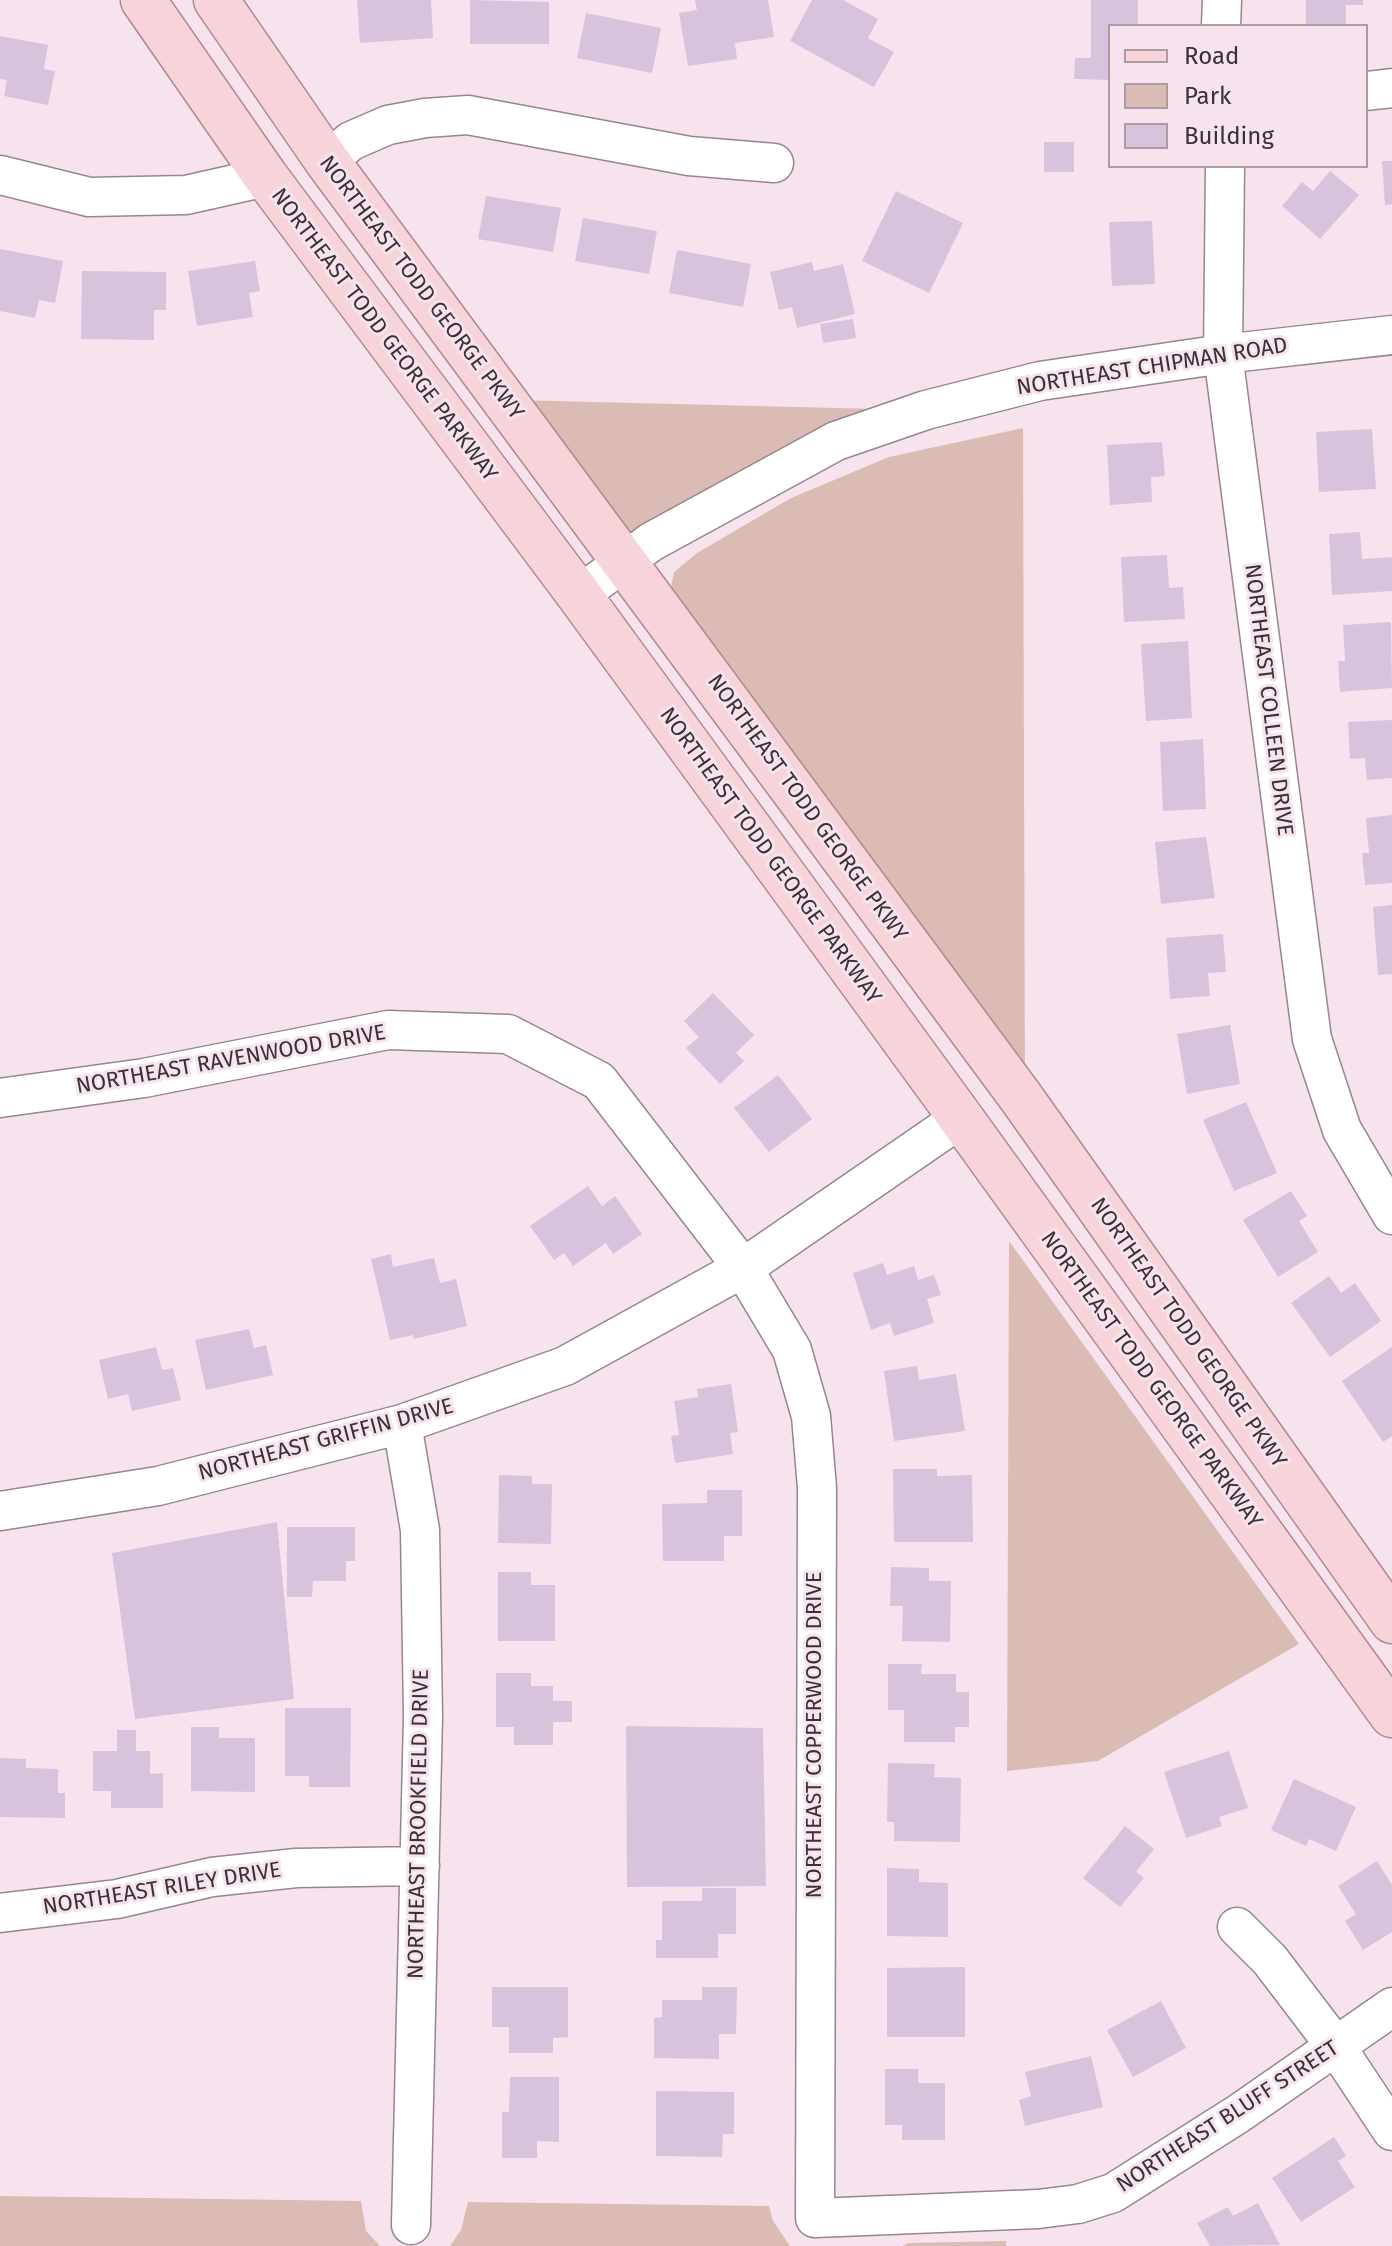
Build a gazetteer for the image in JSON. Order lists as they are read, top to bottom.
{
  "streets": {
    "main road": ["NORTHEAST TODD GEORGE PKWY", "NORTHEAST TODD GEORGE PARKWAY"],
    "street": [
      "NORTHEAST CHIPMAN ROAD",
      "NORTHEAST COLLEEN DRIVE",
      "NORTHEAST RAVENWOOD DRIVE",
      "NORTHEAST GRIFFIN DRIVE",
      "NORTHEAST COPPERWOOD DRIVE",
      "NORTHEAST BROOKFIELD DRIVE",
      "NORTHEAST RILEY DRIVE",
      "NORTHEAST BLUFF STREET"
    ]
  },
  "crossings": [
    ["NORTHEAST TODD GEORGE PKWY", "NORTHEAST CHIPMAN ROAD"],
    ["NORTHEAST TODD GEORGE PARKWAY", "NORTHEAST CHIPMAN ROAD"],
    ["NORTHEAST TODD GEORGE PARKWAY", "NORTHEAST GRIFFIN DRIVE"],
    ["NORTHEAST CHIPMAN ROAD", "NORTHEAST COLLEEN DRIVE"],
    ["NORTHEAST RAVENWOOD DRIVE", "NORTHEAST GRIFFIN DRIVE"],
    ["NORTHEAST RAVENWOOD DRIVE", "NORTHEAST COPPERWOOD DRIVE"],
    ["NORTHEAST GRIFFIN DRIVE", "NORTHEAST COPPERWOOD DRIVE"],
    ["NORTHEAST GRIFFIN DRIVE", "NORTHEAST BROOKFIELD DRIVE"],
    ["NORTHEAST COPPERWOOD DRIVE", "NORTHEAST BLUFF STREET"],
    ["NORTHEAST BROOKFIELD DRIVE", "NORTHEAST RILEY DRIVE"]
  ],
  "legend": ["Road", "Park", "Building"]
}
